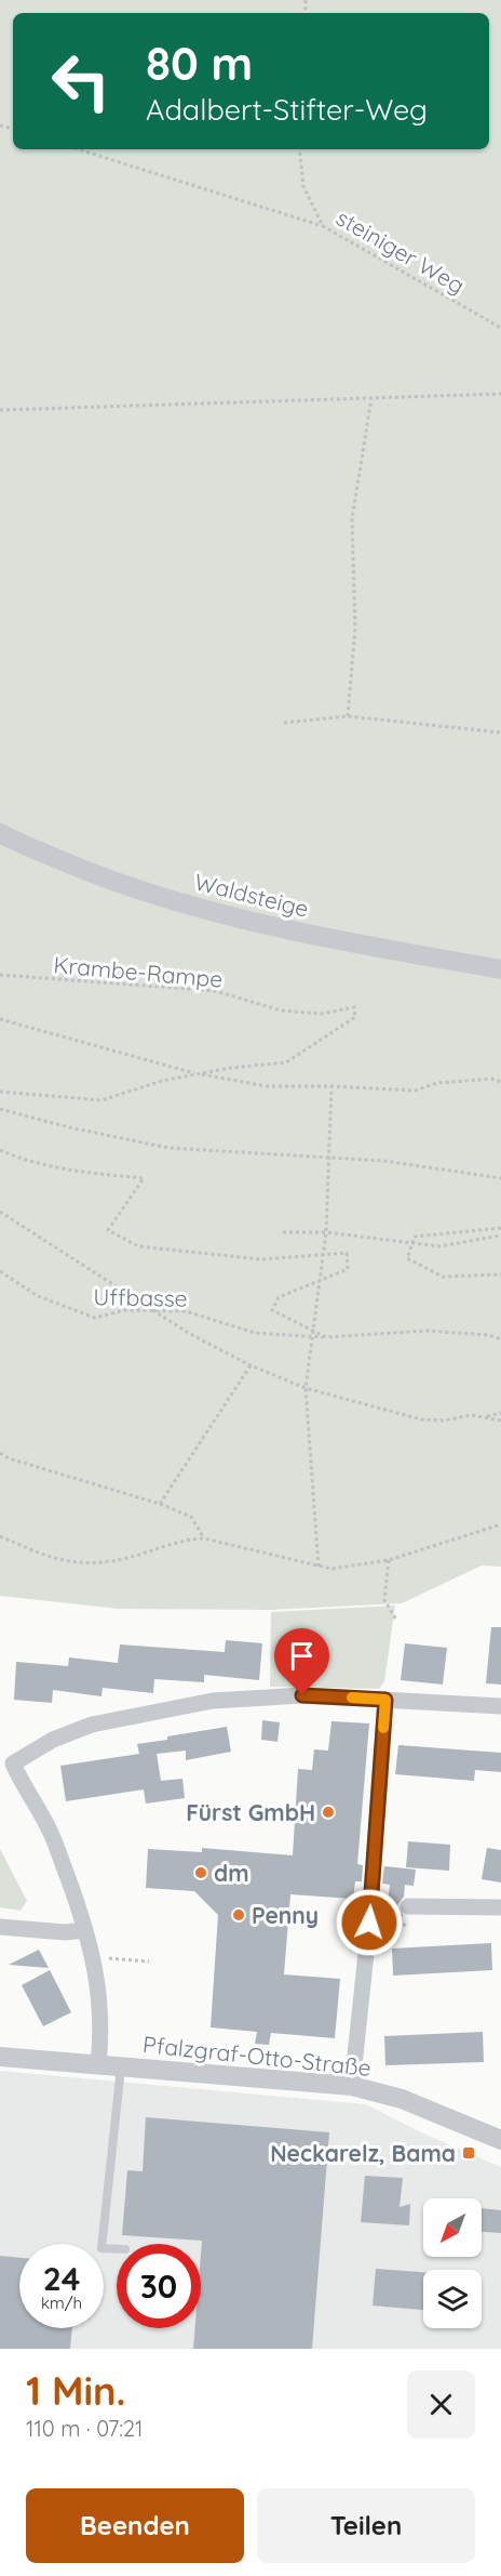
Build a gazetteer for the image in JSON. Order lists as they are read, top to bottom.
{
  "streets": {
    "street": ["Waldsteige", "Pfalzgraf-Otto-Straße"],
    "path": ["steiniger Weg", "Krambe-Rampe", "Uffbasse"]
  },
  "places": {
    "other": ["Fürst GmbH", "dm", "Penny"],
    "transit": ["Neckarelz, Bama"]
  },
  "north": "bottom left",
  "page": {
    "turn": ["80 m", "Adalbert-Stifter-Weg"],
    "speed": "24 km/h",
    "limit": "30",
    "heading": ["1 Min.", "110 m · 07:21"],
    "buttons": ["Beenden", "Teilen"]
  }
}
